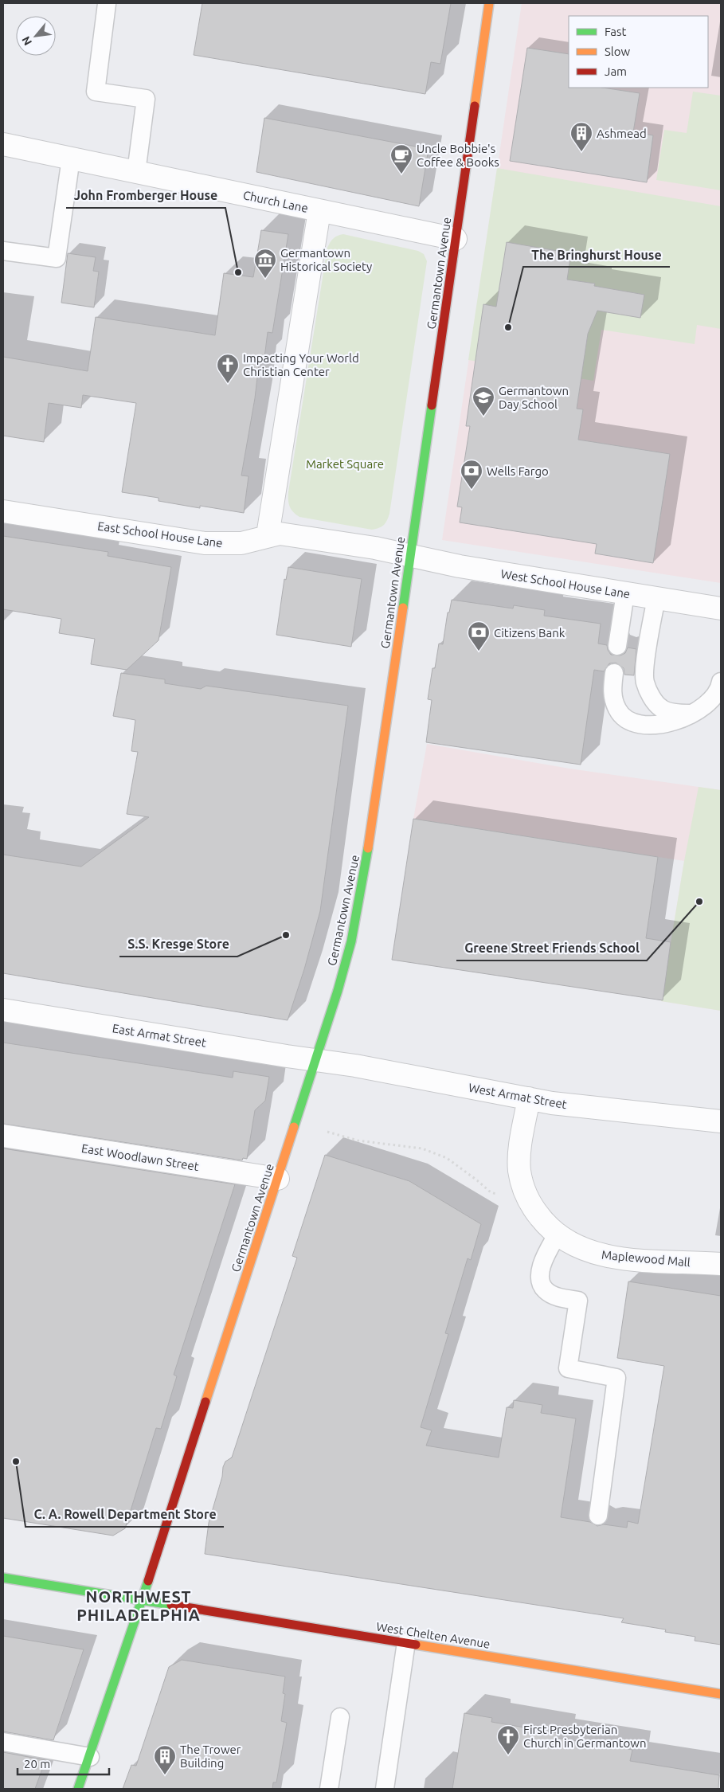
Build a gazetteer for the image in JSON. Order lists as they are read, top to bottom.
{
  "streets": {
    "main road": ["Germantown Avenue", "West Chelten Avenue"],
    "street": [
      "Church Lane",
      "East School House Lane",
      "West School House Lane",
      "East Armat Street",
      "West Armat Street",
      "East Woodlawn Street",
      "Maplewood Mall"
    ]
  },
  "crossings": [
    ["Church Lane", "Germantown Avenue"],
    ["Germantown Avenue", "East School House Lane"],
    ["Germantown Avenue", "West School House Lane"],
    ["Germantown Avenue", "East Armat Street"],
    ["Germantown Avenue", "West Armat Street"],
    ["Germantown Avenue", "East Woodlawn Street"],
    ["Germantown Avenue", "West Chelten Avenue"],
    ["East School House Lane", "West School House Lane"],
    ["East Armat Street", "West Armat Street"],
    ["West Armat Street", "Maplewood Mall"]
  ],
  "districts": ["NORTHWEST PHILADELPHIA"],
  "parks": ["Market Square"],
  "places": {
    "building": ["Ashmead", "The Trower Building"],
    "cafe": ["Uncle Bobbie's Coffee & Books"],
    "other": [
      "John Fromberger House",
      "The Bringhurst House",
      "Greene Street Friends School",
      "S.S. Kresge Store",
      "C. A. Rowell Department Store"
    ],
    "museum": ["Germantown Historical Society"],
    "church": ["Impacting Your World Christian Center", "First Presbyterian Church in Germantown"],
    "school or university": ["Germantown Day School"],
    "bank": ["Wells Fargo", "Citizens Bank"]
  },
  "legend": ["Fast", "Slow", "Jam"],
  "scale_bar": "20 m",
  "north": "bottom left"
}
